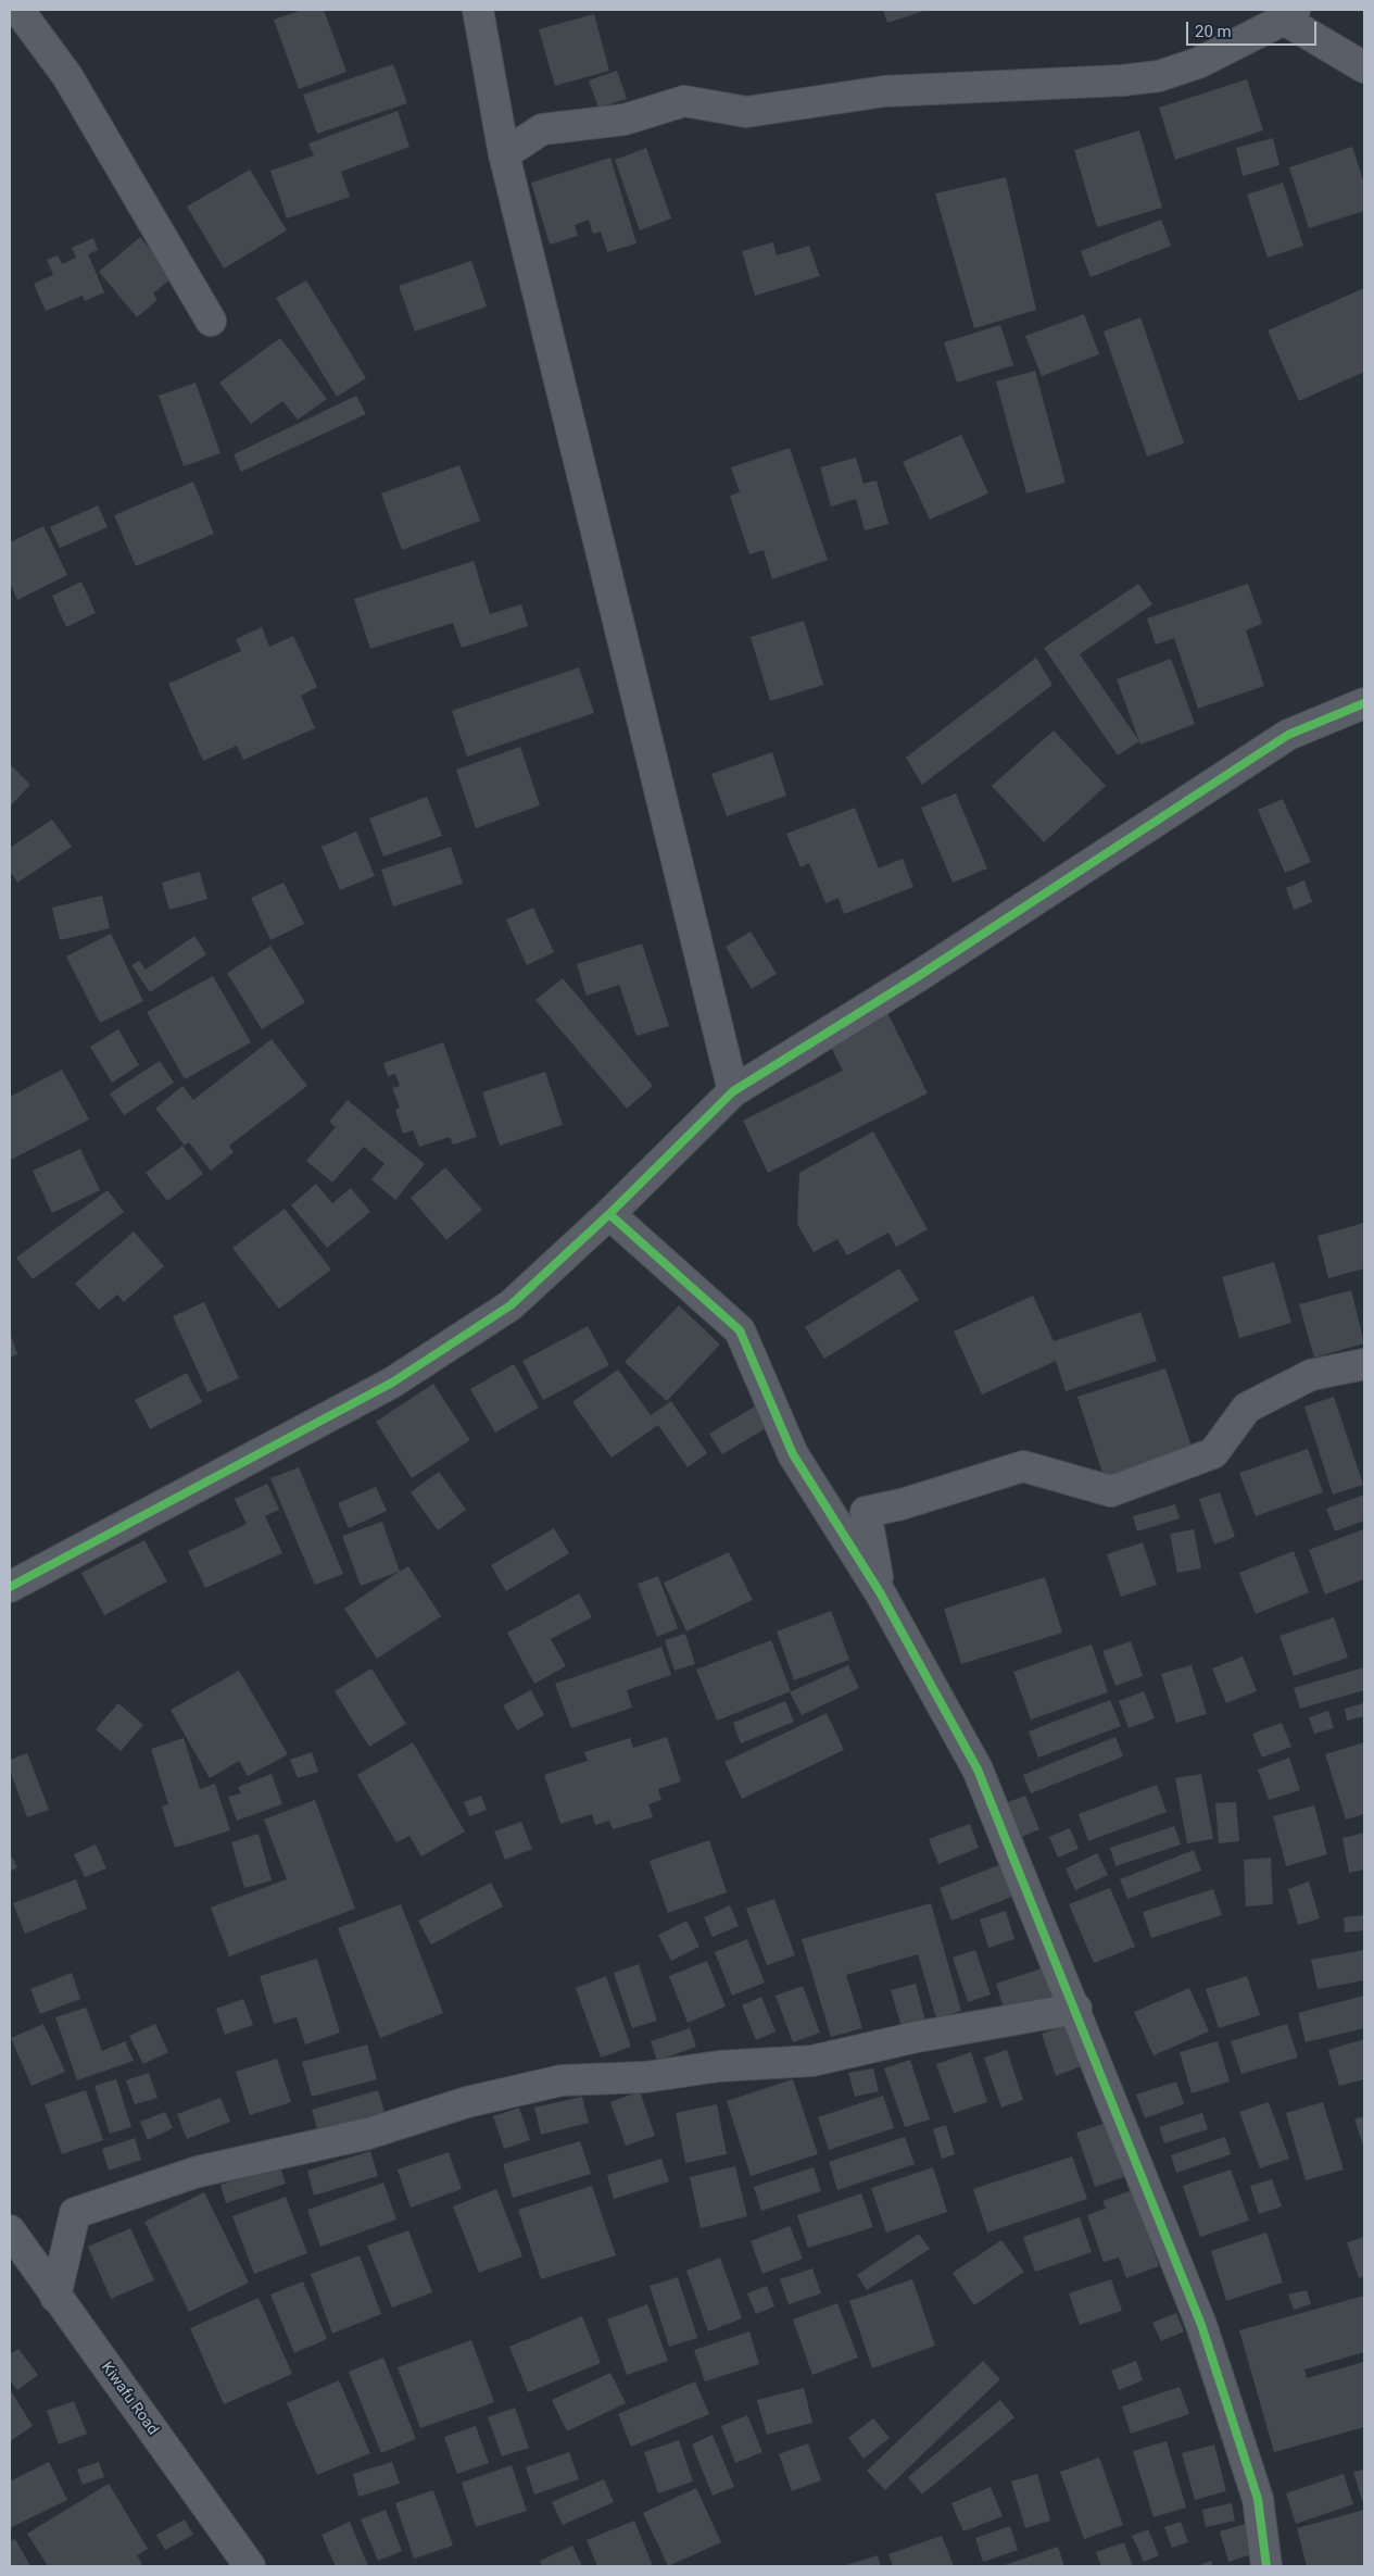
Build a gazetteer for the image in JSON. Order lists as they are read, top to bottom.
{
  "streets": {
    "street": ["Kiwafu Road"]
  },
  "scale_bar": "20 m"
}
